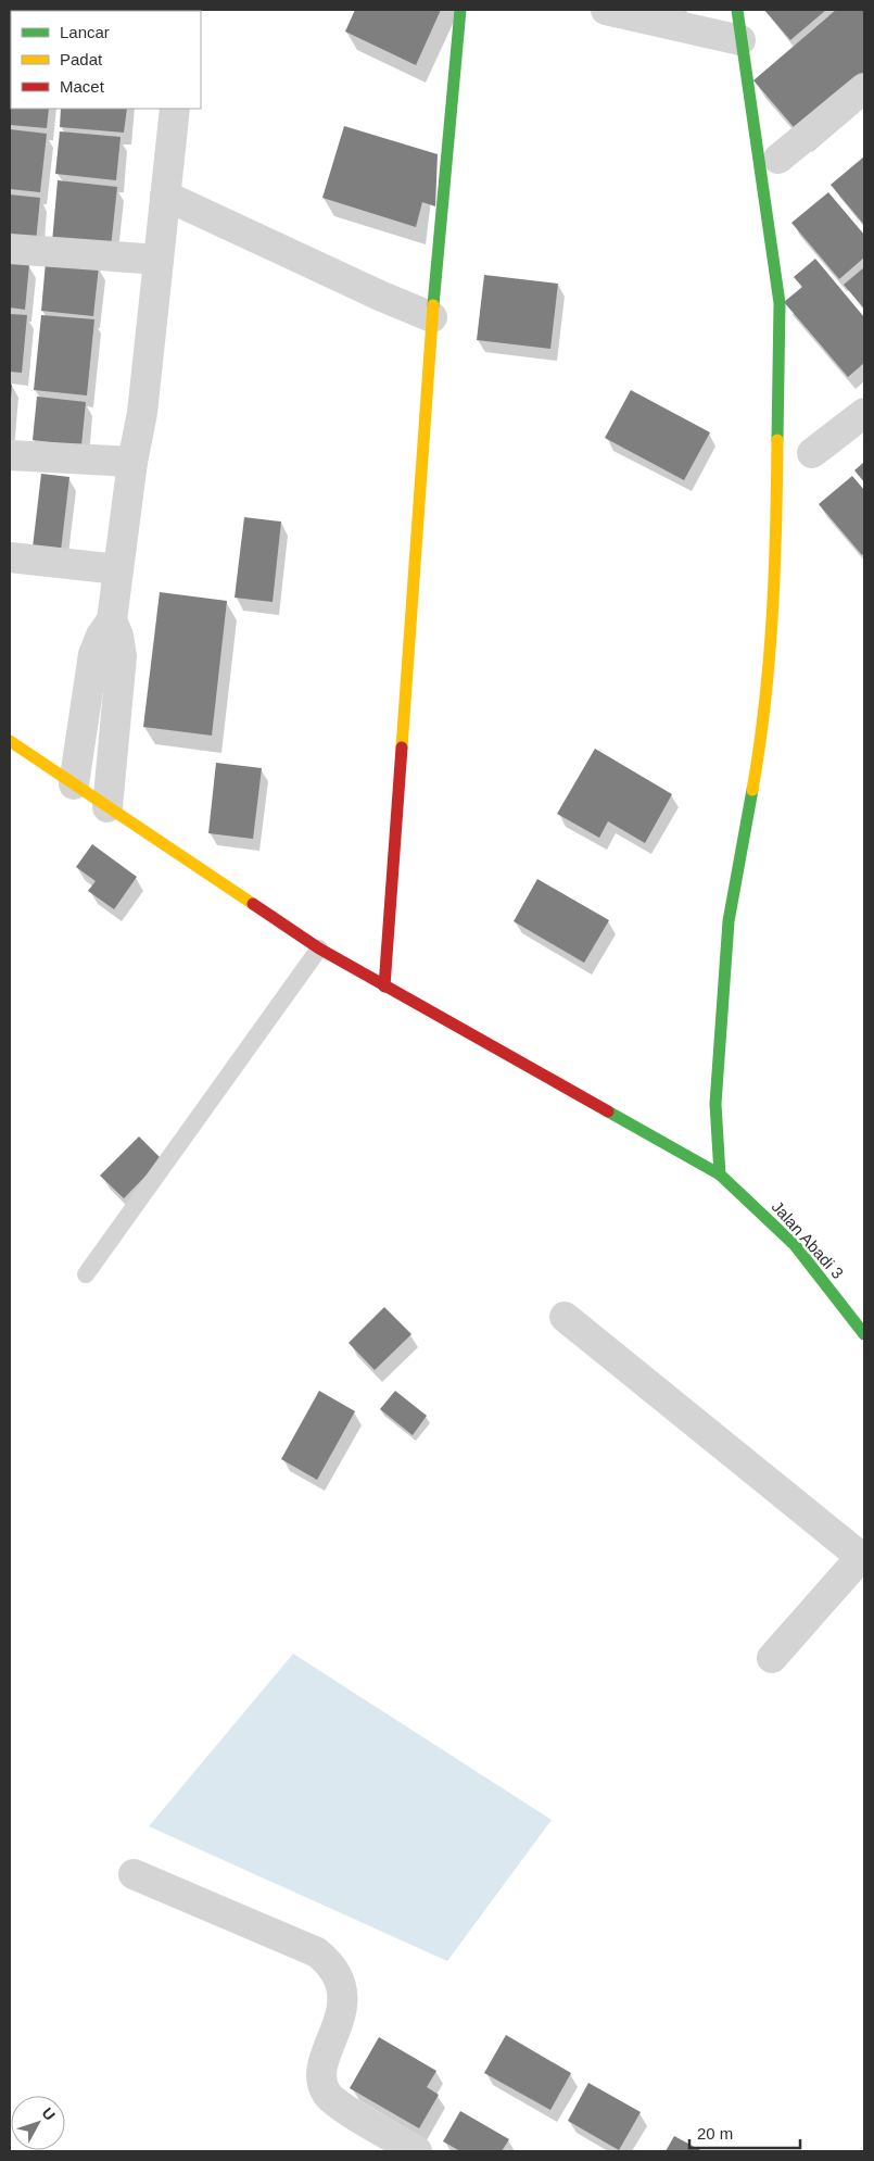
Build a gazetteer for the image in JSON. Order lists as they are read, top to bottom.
{
  "streets": {
    "street": ["Jalan Abadi 3"]
  },
  "legend": ["Lancar", "Padat", "Macet"],
  "scale_bar": "20 m",
  "north": "top right"
}
